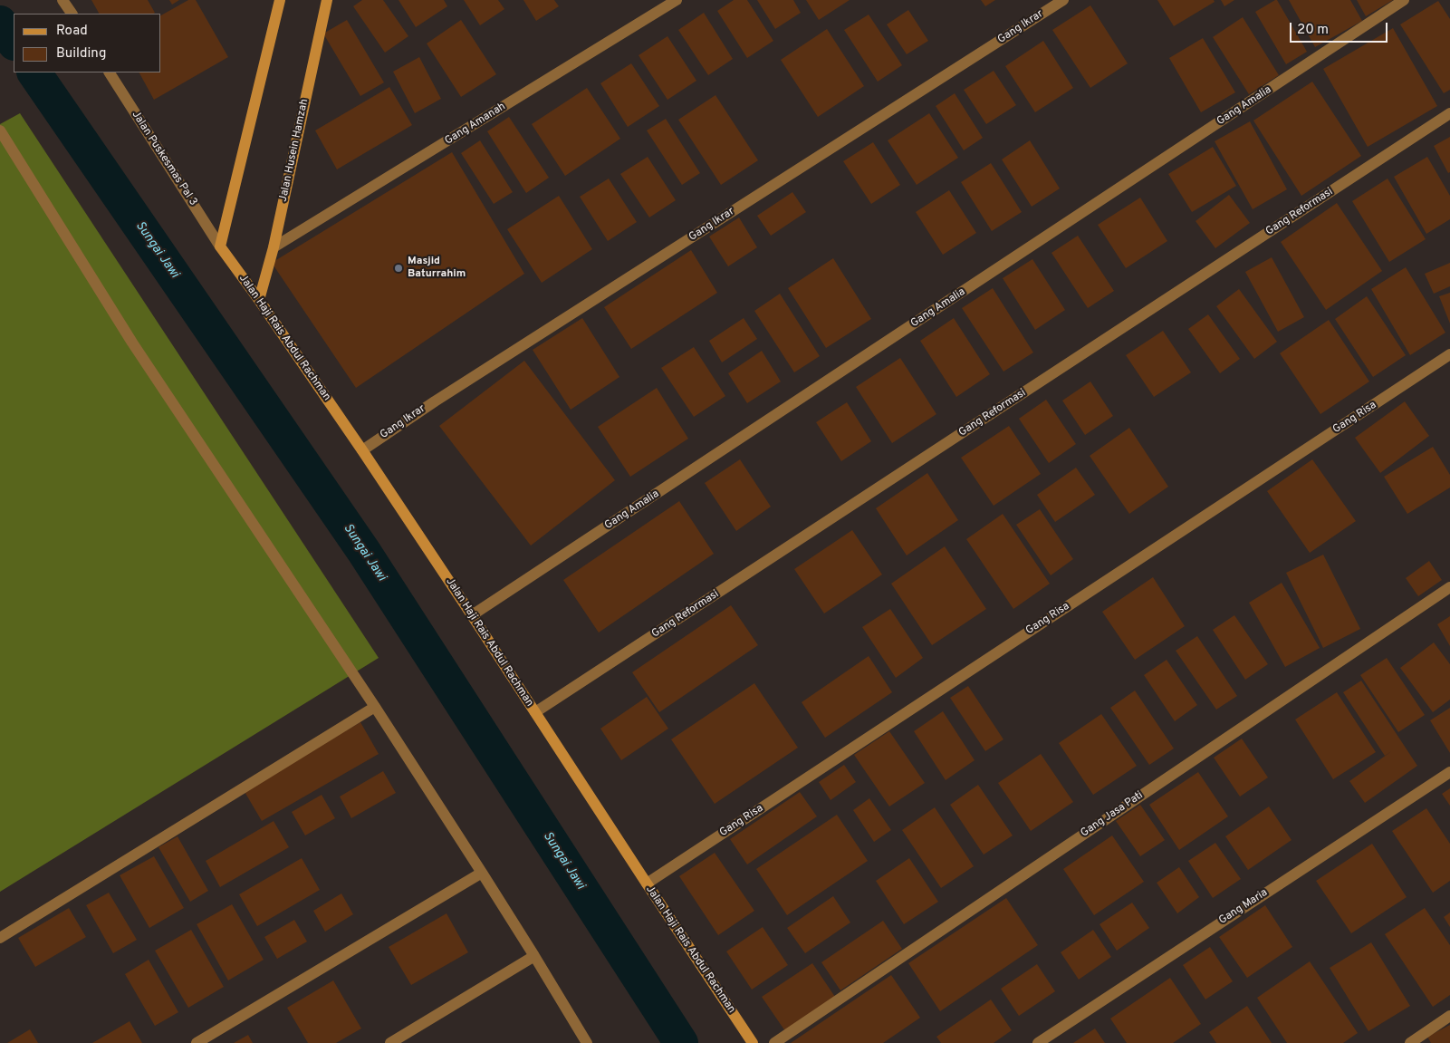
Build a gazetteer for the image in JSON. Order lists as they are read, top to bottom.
{
  "streets": {
    "street": [
      "Gang Ikrar",
      "Gang Amalia",
      "Gang Amanah",
      "Jalan Husein Hamzah",
      "Jalan Puskesmas Pal 3",
      "Gang Reformasi",
      "Jalan Haji Rais Abdul Rachman",
      "Gang Risa",
      "Gang Jasa Pati",
      "Gang Maria"
    ]
  },
  "crossings": [
    ["Gang Ikrar", "Jalan Haji Rais Abdul Rachman"],
    ["Gang Amalia", "Jalan Haji Rais Abdul Rachman"],
    ["Gang Amanah", "Jalan Husein Hamzah"],
    ["Jalan Husein Hamzah", "Jalan Haji Rais Abdul Rachman"],
    ["Jalan Puskesmas Pal 3", "Jalan Haji Rais Abdul Rachman"],
    ["Gang Reformasi", "Jalan Haji Rais Abdul Rachman"],
    ["Jalan Haji Rais Abdul Rachman", "Gang Risa"]
  ],
  "water": ["Sungai Jawi"],
  "places": ["Masjid Baturrahim"],
  "legend": ["Road", "Building"],
  "scale_bar": "20 m"
}
